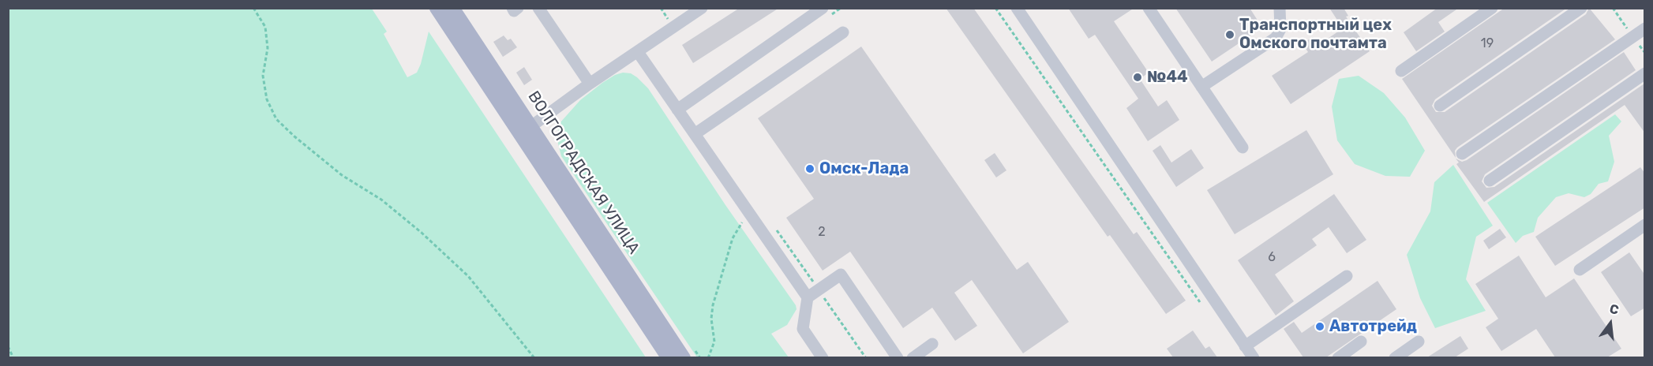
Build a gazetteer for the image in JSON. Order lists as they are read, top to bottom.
{
  "streets": {
    "main road": ["ВОЛГОГРАДСКАЯ УЛИЦА"]
  },
  "places": [
    "Транспортный цех Омского почтамта",
    "№44",
    "Омск-Лада",
    "Автотрейд"
  ],
  "house_numbers": ["19", "2", "6"],
  "north": "top"
}
